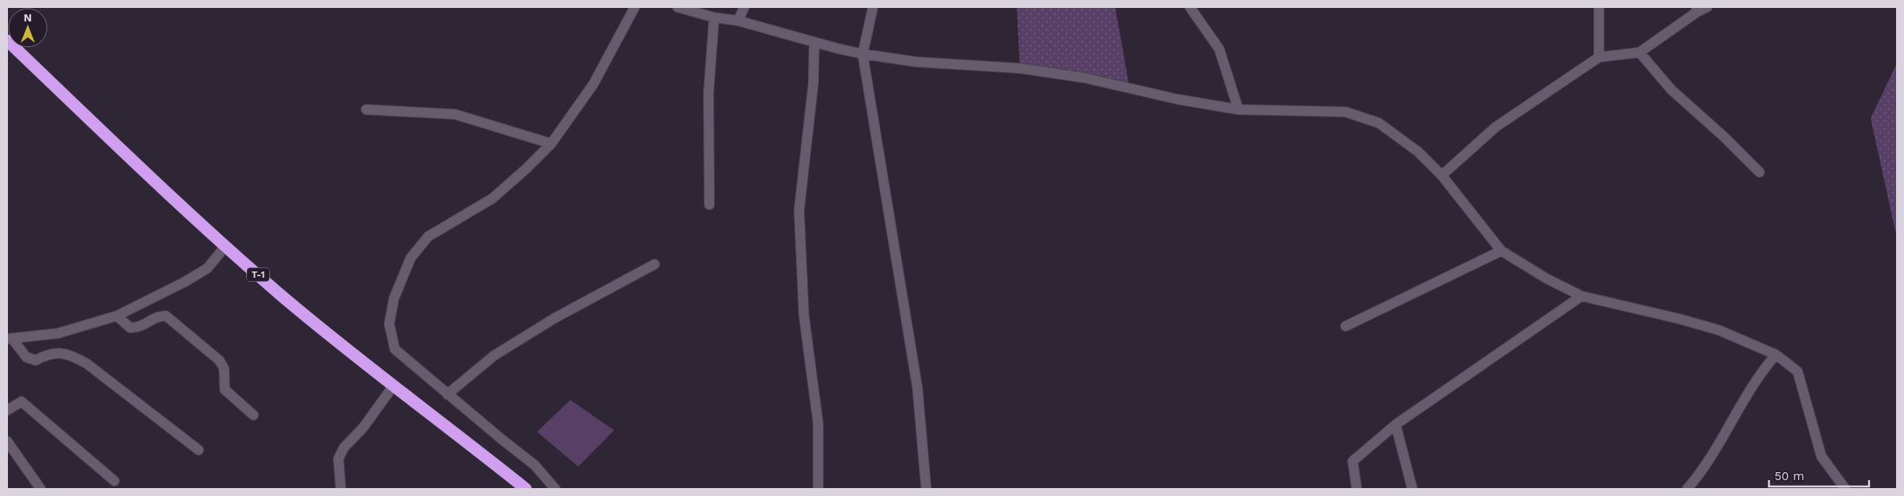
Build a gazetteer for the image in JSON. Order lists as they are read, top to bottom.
{
  "streets": {
    "highway": ["T-1"]
  },
  "scale_bar": "50 m",
  "north": "top"
}
